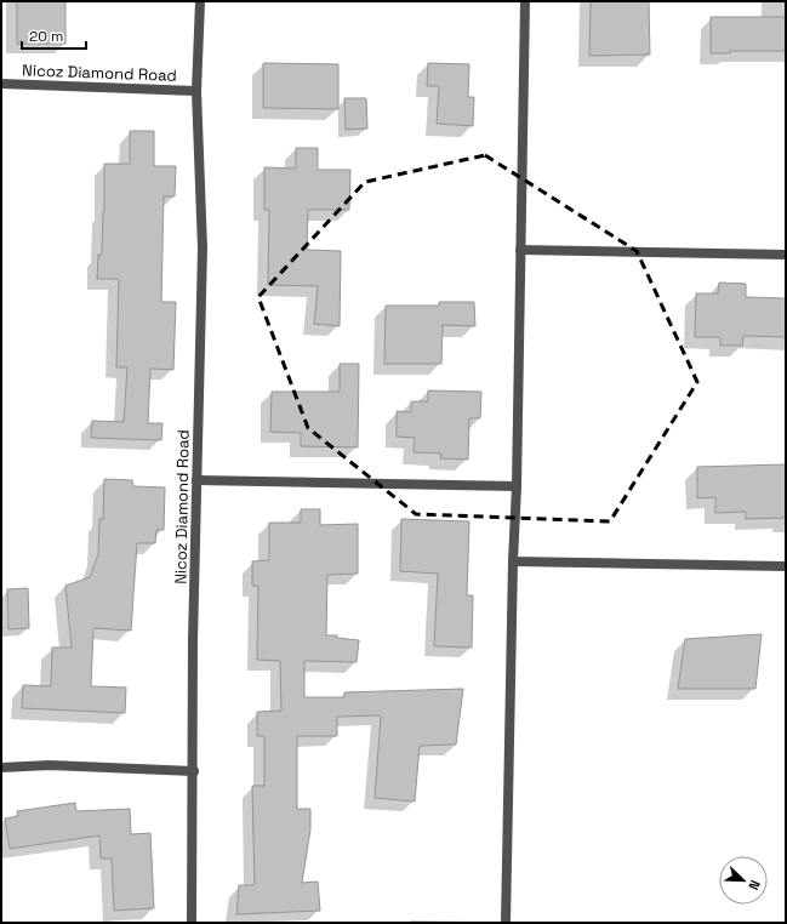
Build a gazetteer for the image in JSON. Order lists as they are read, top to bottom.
{
  "streets": {
    "street": ["Nicoz Diamond Road"]
  },
  "scale_bar": "20 m",
  "north": "bottom right"
}
